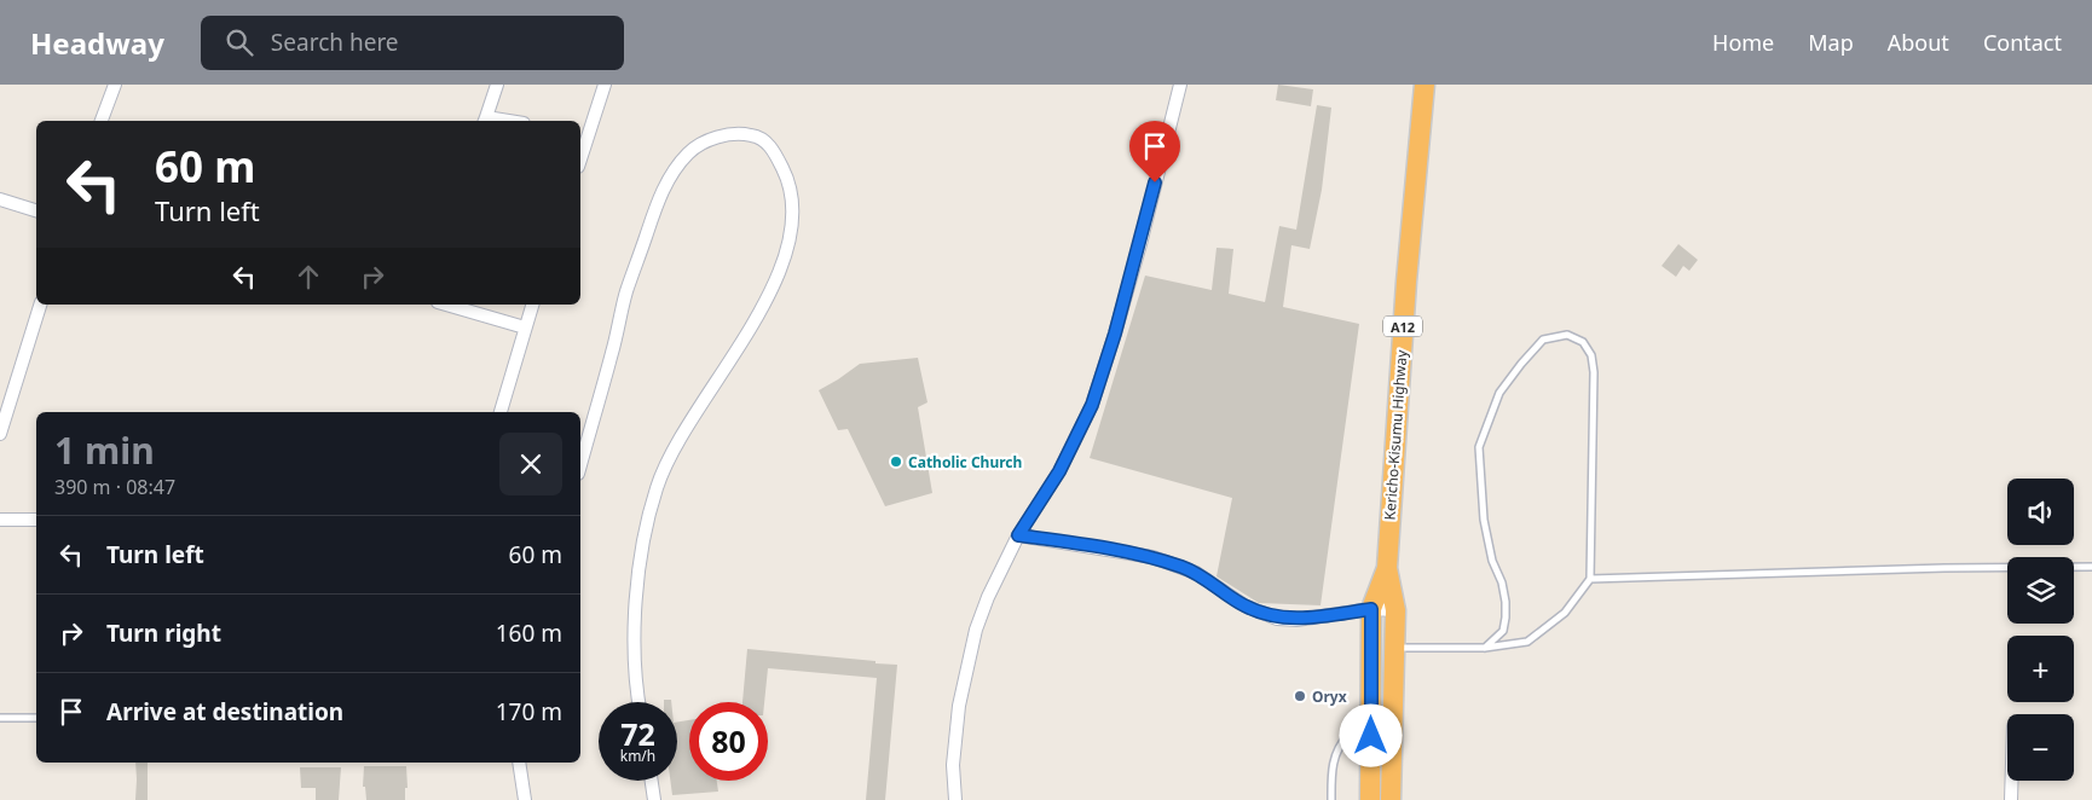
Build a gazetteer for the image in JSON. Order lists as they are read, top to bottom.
{
  "streets": {
    "highway": ["A12", "Kericho-Kisumu Highway"]
  },
  "places": ["Catholic Church", "Oryx"],
  "page": {
    "header": "Headway",
    "search": "Search here",
    "nav": [
      "Home",
      "Map",
      "About",
      "Contact"
    ],
    "turn": ["60 m", "Turn left"],
    "heading": ["1 min", "390 m · 08:47"],
    "map_buttons": ["+", "−"],
    "list": [
      {
        "name": "Turn left",
        "value": "60 m"
      },
      {
        "name": "Turn right",
        "value": "160 m"
      },
      {
        "name": "Arrive at destination",
        "value": "170 m"
      }
    ],
    "speed": "72 km/h",
    "limit": "80"
  }
}
